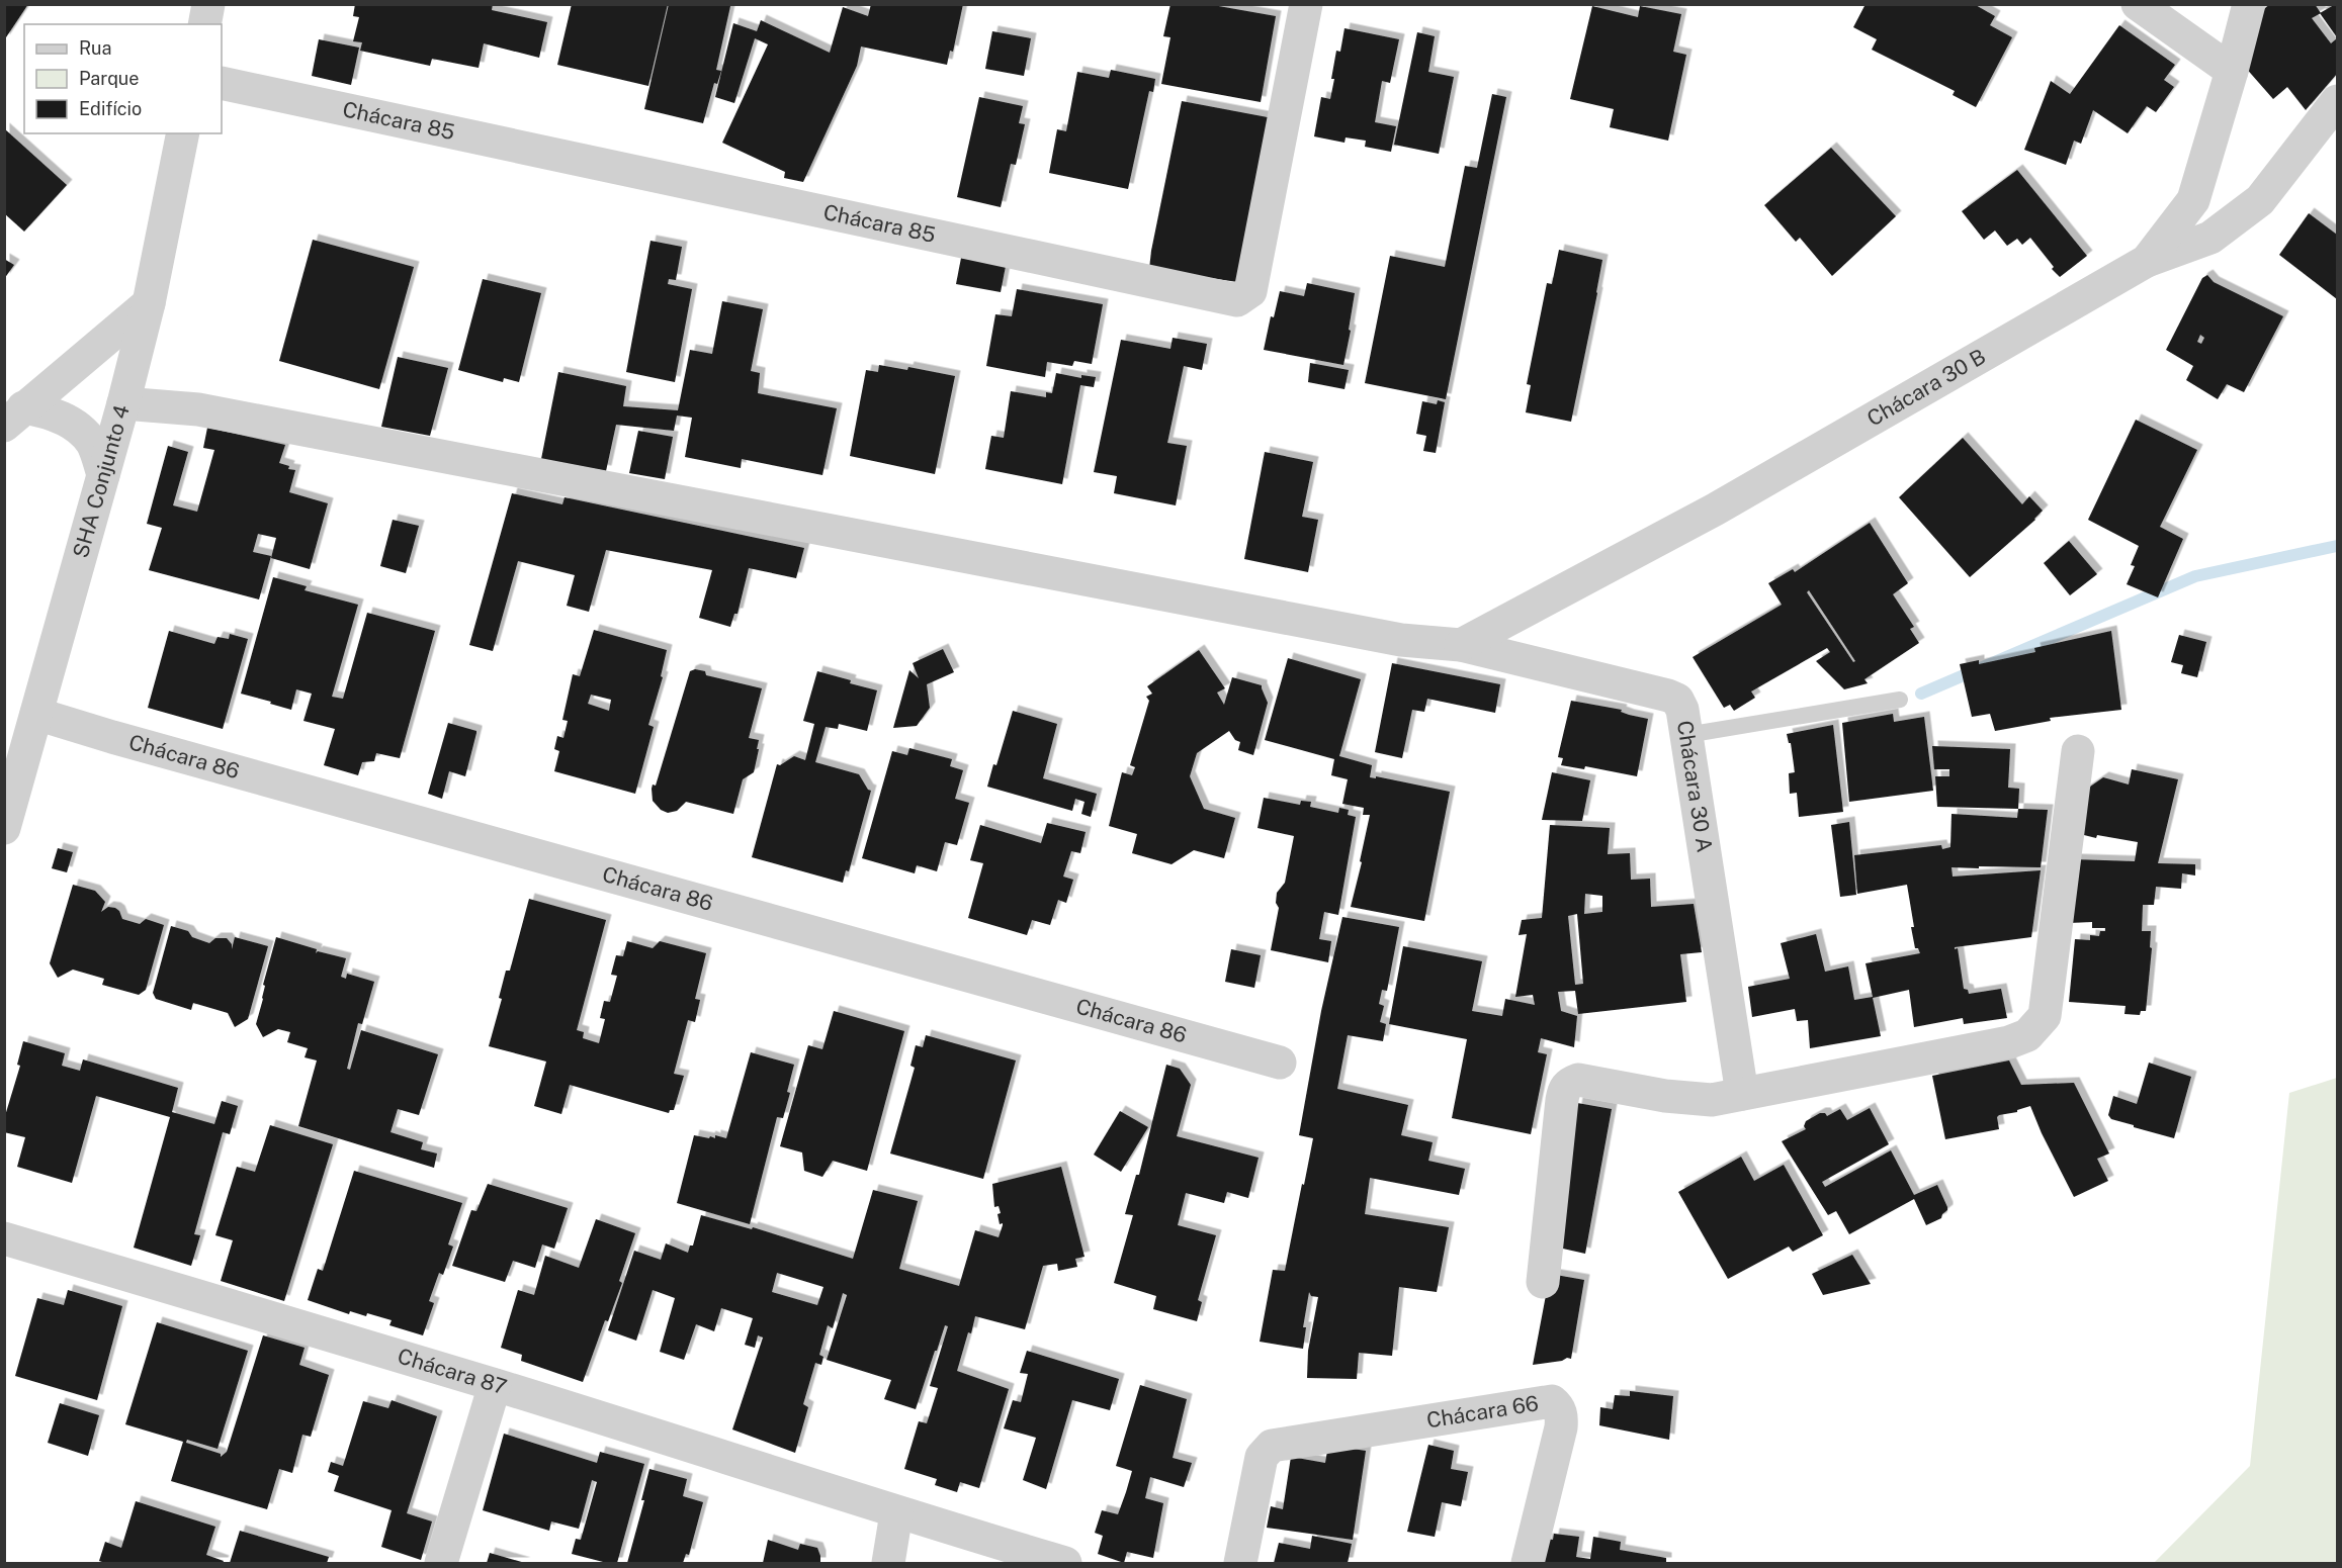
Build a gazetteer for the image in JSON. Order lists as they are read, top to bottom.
{
  "streets": {
    "street": [
      "Chácara 85",
      "Chácara 30 B",
      "SHA Conjunto 4",
      "Chácara 86",
      "Chácara 30 A",
      "Chácara 87",
      "Chácara 66"
    ]
  },
  "crossings": [
    ["Chácara 30 B", "Chácara 30 A"],
    ["SHA Conjunto 4", "Chácara 86"],
    ["SHA Conjunto 4", "Chácara 30 A"]
  ],
  "legend": ["Rua", "Parque", "Edifício"]
}
